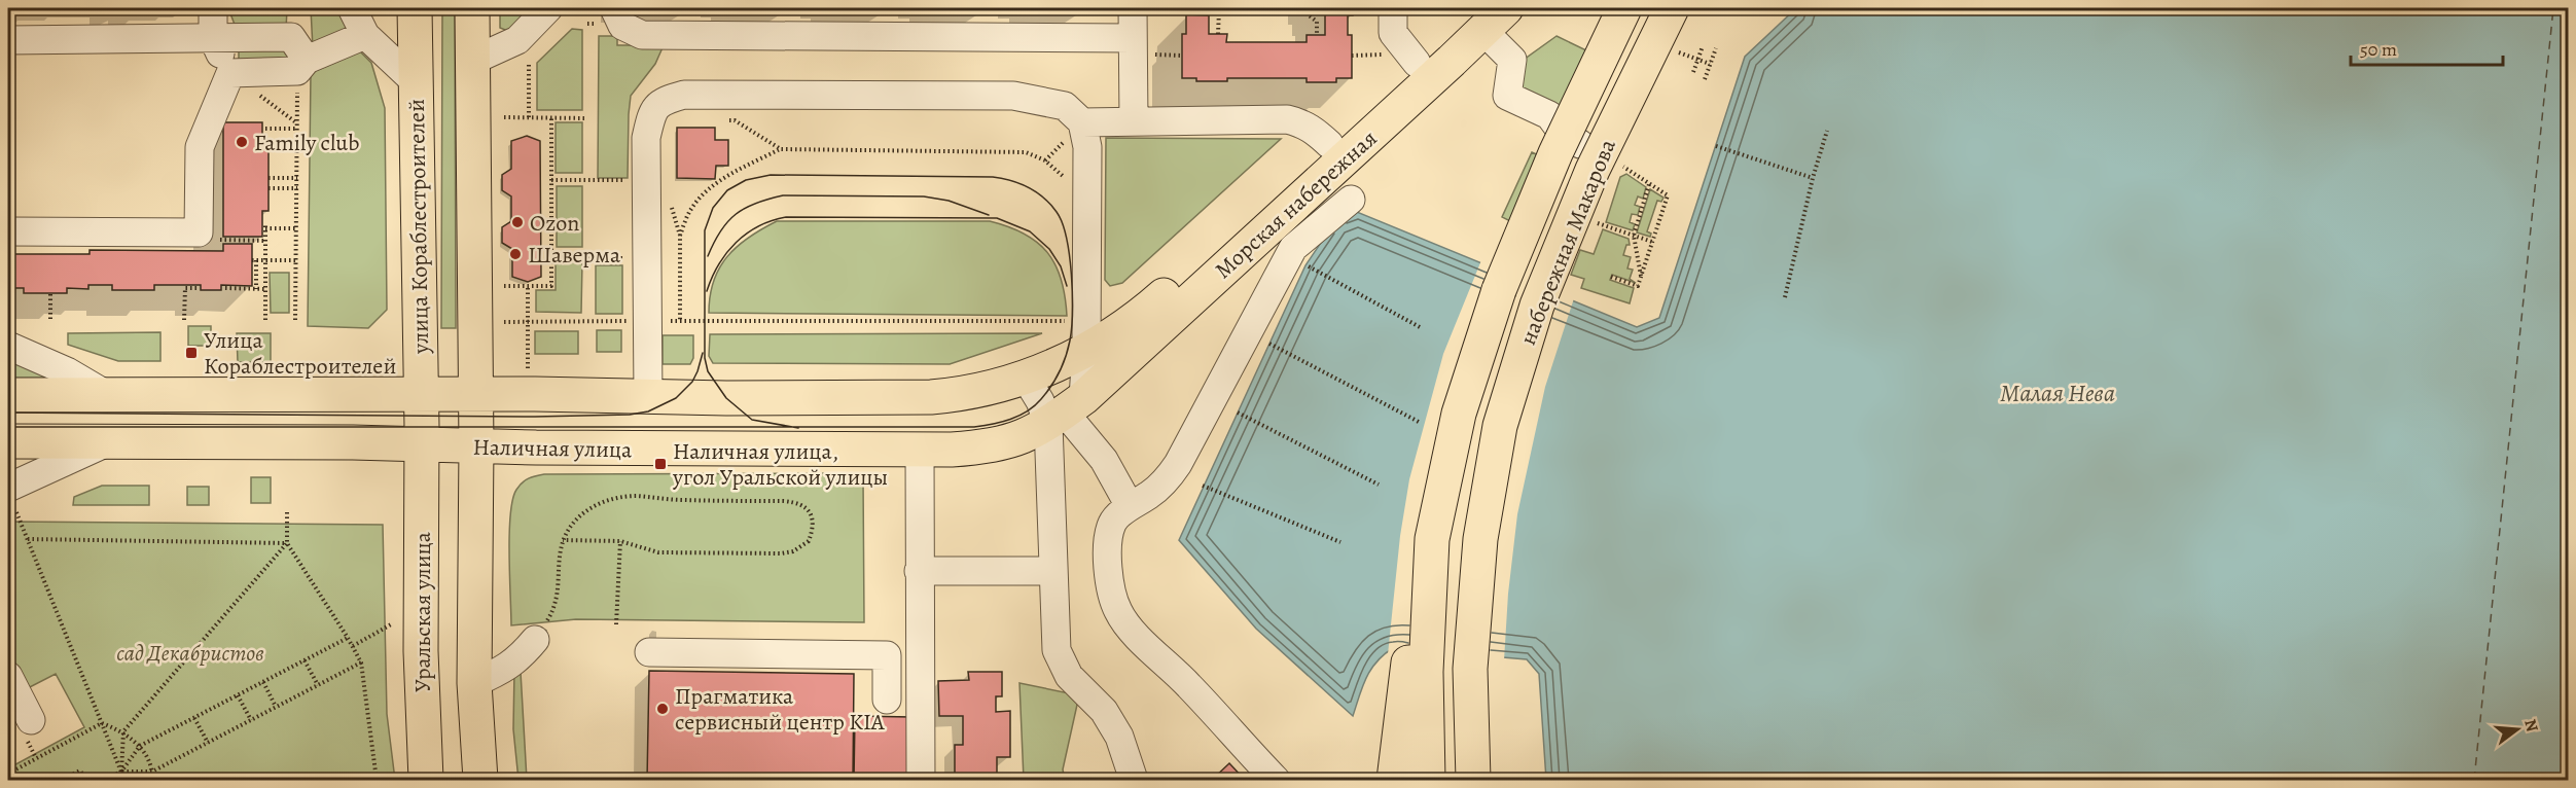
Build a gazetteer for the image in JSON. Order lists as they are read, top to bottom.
{
  "streets": {
    "main road": [
      "Морская набережная",
      "улица Кораблестроителей",
      "набережная Макарова",
      "Наличная улица",
      "Уральская улица"
    ]
  },
  "crossings": [
    ["Морская набережная", "Наличная улица"],
    ["улица Кораблестроителей", "Наличная улица"],
    ["улица Кораблестроителей", "Уральская улица"],
    ["Наличная улица", "Уральская улица"]
  ],
  "water": ["Малая Нева"],
  "parks": ["сад Декабристов"],
  "places": {
    "other": [
      "Family club",
      "Ozon",
      "Шаверма",
      "Прагматика сервисный центр KIA"
    ],
    "transit": ["Улица Кораблестроителей", "Наличная улица, угол Уральской улицы"]
  },
  "scale_bar": "50 m",
  "north": "right"
}
